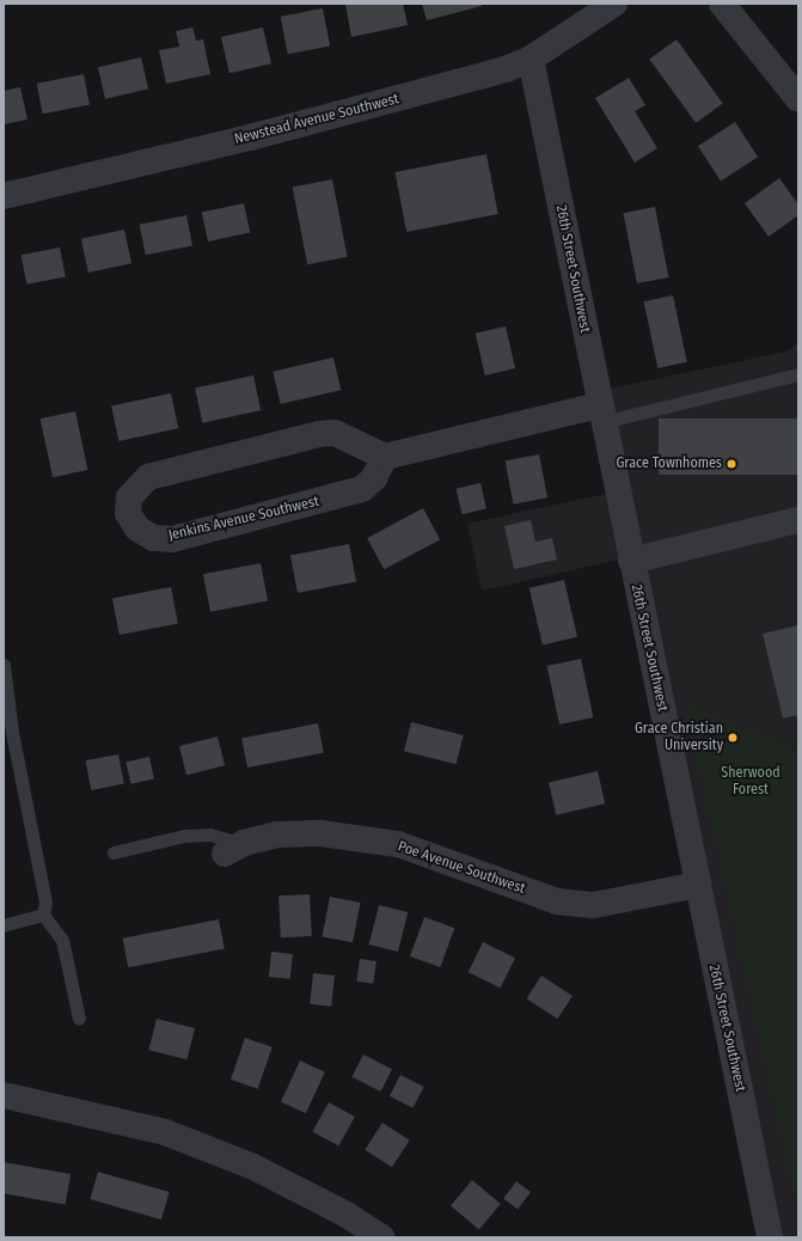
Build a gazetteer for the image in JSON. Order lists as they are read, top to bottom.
{
  "streets": {
    "street": [
      "Newstead Avenue Southwest",
      "26th Street Southwest",
      "Jenkins Avenue Southwest",
      "Poe Avenue Southwest"
    ]
  },
  "crossings": [
    ["Newstead Avenue Southwest", "26th Street Southwest"],
    ["26th Street Southwest", "Poe Avenue Southwest"]
  ],
  "parks": ["Sherwood Forest"],
  "places": ["Grace Townhomes", "Grace Christian University"]
}
